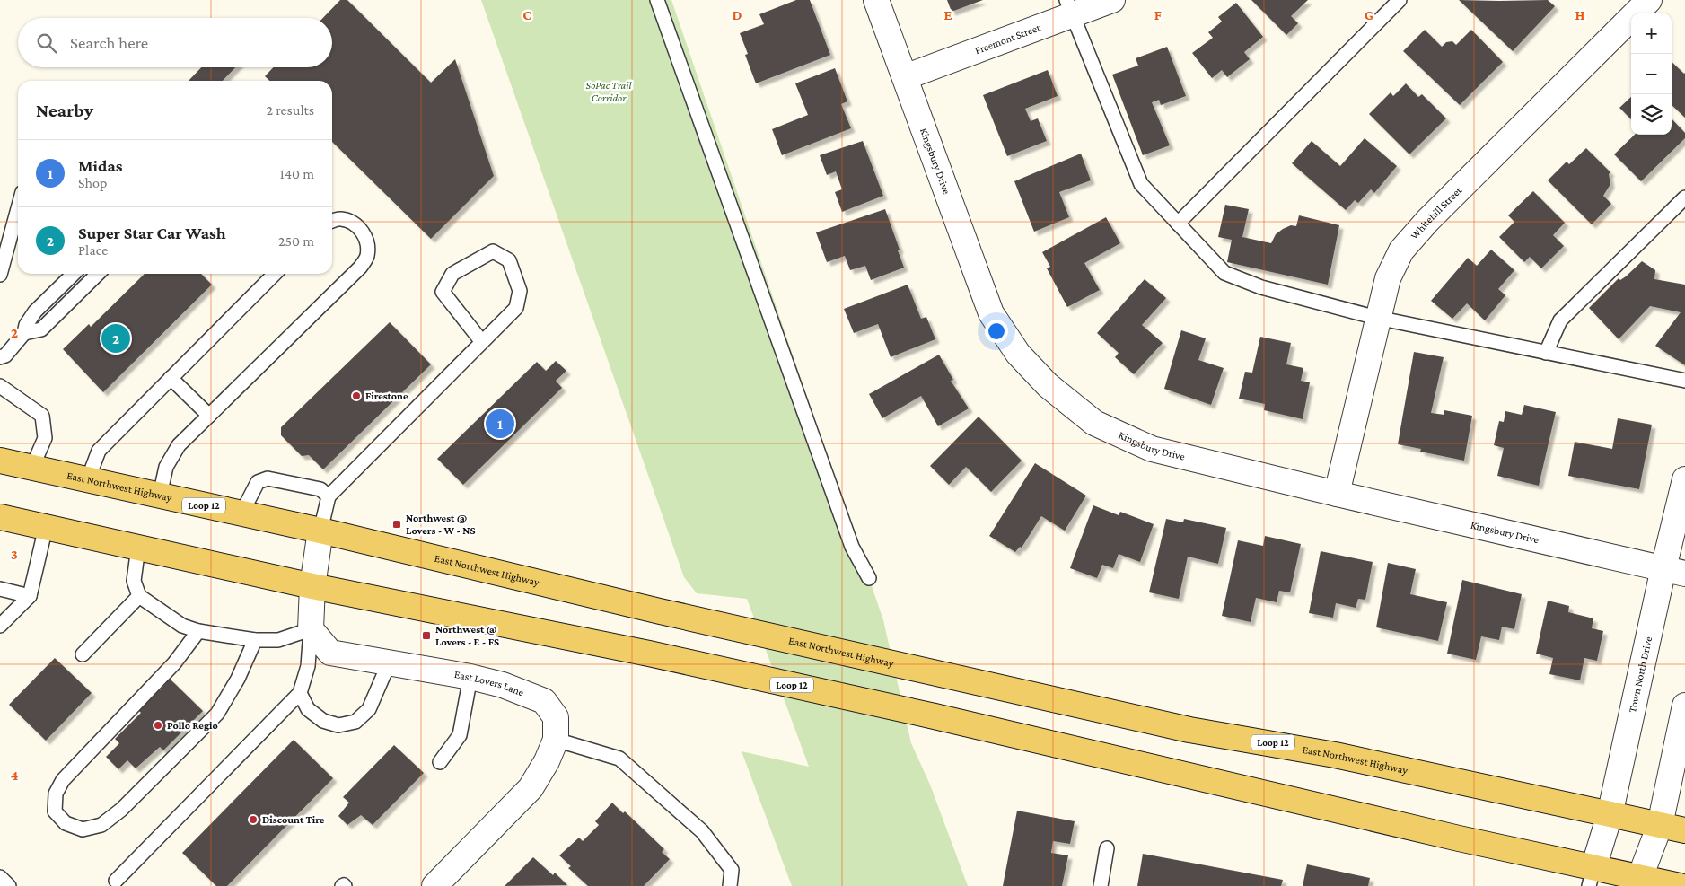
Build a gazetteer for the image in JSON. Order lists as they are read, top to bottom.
{
  "streets": {
    "main road": ["East Northwest Highway", "Loop 12"],
    "street": [
      "Freemont Street",
      "Kingsbury Drive",
      "Whitehill Street",
      "Town North Drive",
      "East Lovers Lane"
    ]
  },
  "crossings": [
    ["Freemont Street", "Kingsbury Drive"],
    ["Kingsbury Drive", "Whitehill Street"],
    ["Kingsbury Drive", "Town North Drive"],
    ["East Northwest Highway", "Town North Drive"],
    ["Loop 12", "Town North Drive"]
  ],
  "parks": ["SoPac Trail Corridor"],
  "places": {
    "other": ["Firestone", "Pollo Regio", "Discount Tire"],
    "transit": ["Northwest @ Lovers - W - NS", "Northwest @ Lovers - E - FS"]
  },
  "page": {
    "map_buttons": ["+", "−"],
    "search": "Search here",
    "heading": ["Nearby", "2 results"],
    "list": [
      {
        "mark": "1",
        "name": "Midas",
        "note": "Shop",
        "value": "140 m"
      },
      {
        "mark": "2",
        "name": "Super Star Car Wash",
        "note": "Place",
        "value": "250 m"
      }
    ],
    "pins": ["2", "1"]
  },
  "grid": {
    "columns": [
      "C",
      "D",
      "E",
      "F",
      "G",
      "H"
    ],
    "rows": ["2", "3", "4"]
  }
}
